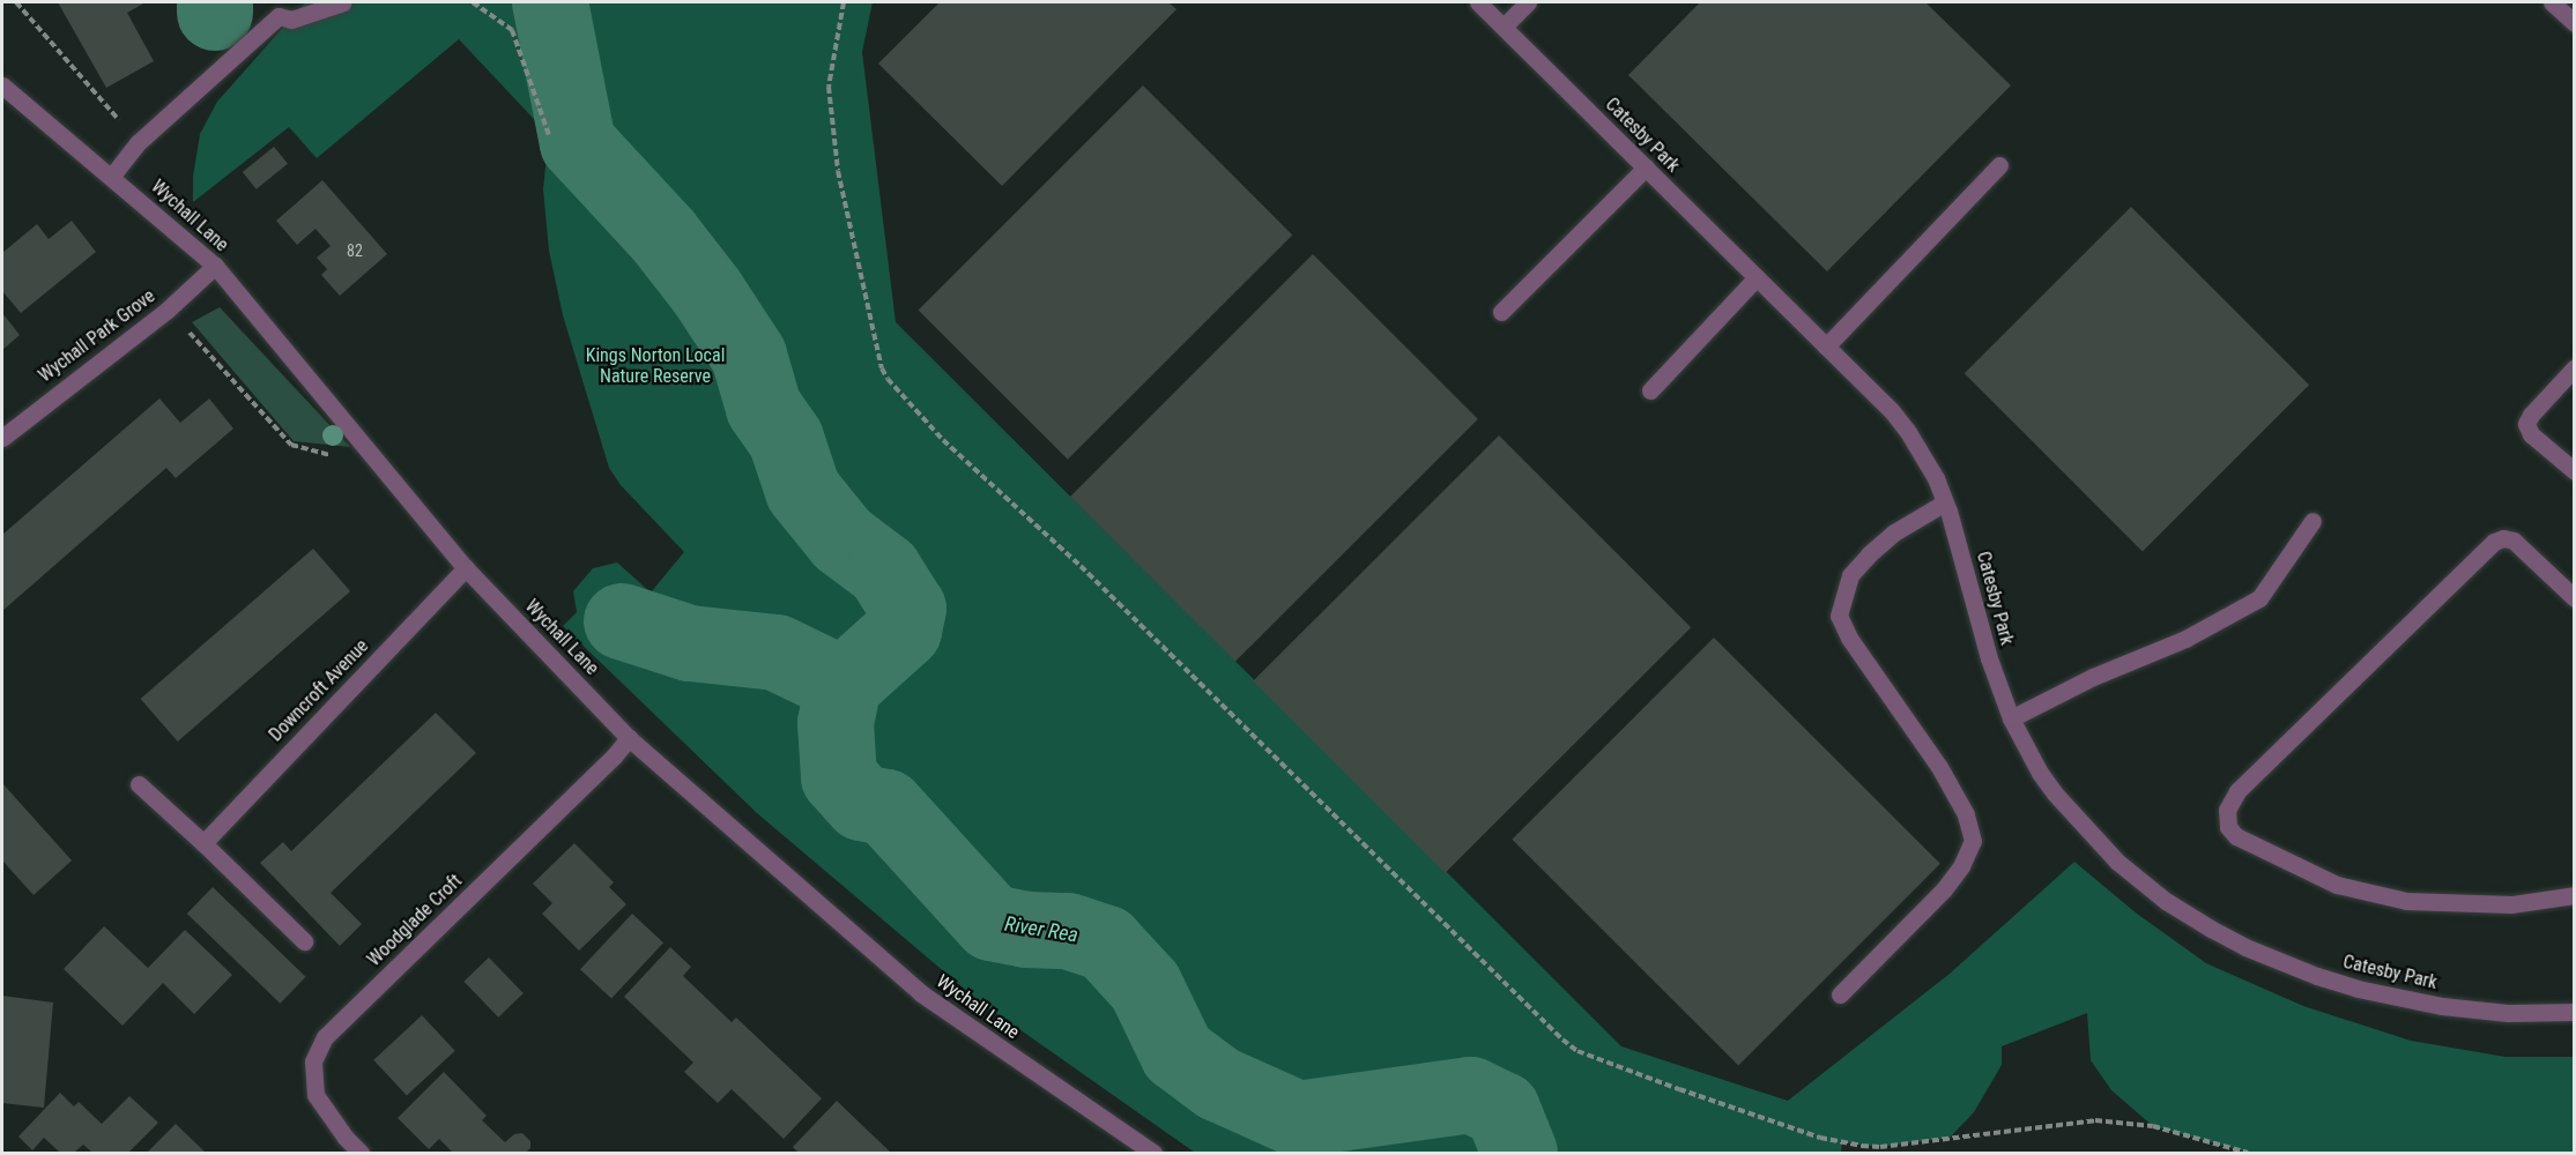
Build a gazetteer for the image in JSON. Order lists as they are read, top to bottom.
{
  "streets": {
    "street": [
      "Catesby Park",
      "Wychall Lane",
      "Wychall Park Grove",
      "Downcroft Avenue",
      "Woodglade Croft"
    ]
  },
  "crossings": [
    ["Wychall Lane", "Wychall Park Grove"],
    ["Wychall Lane", "Downcroft Avenue"],
    ["Wychall Lane", "Woodglade Croft"]
  ],
  "water": ["River Rea"],
  "parks": ["Kings Norton Local Nature Reserve"],
  "house_numbers": ["82"]
}
